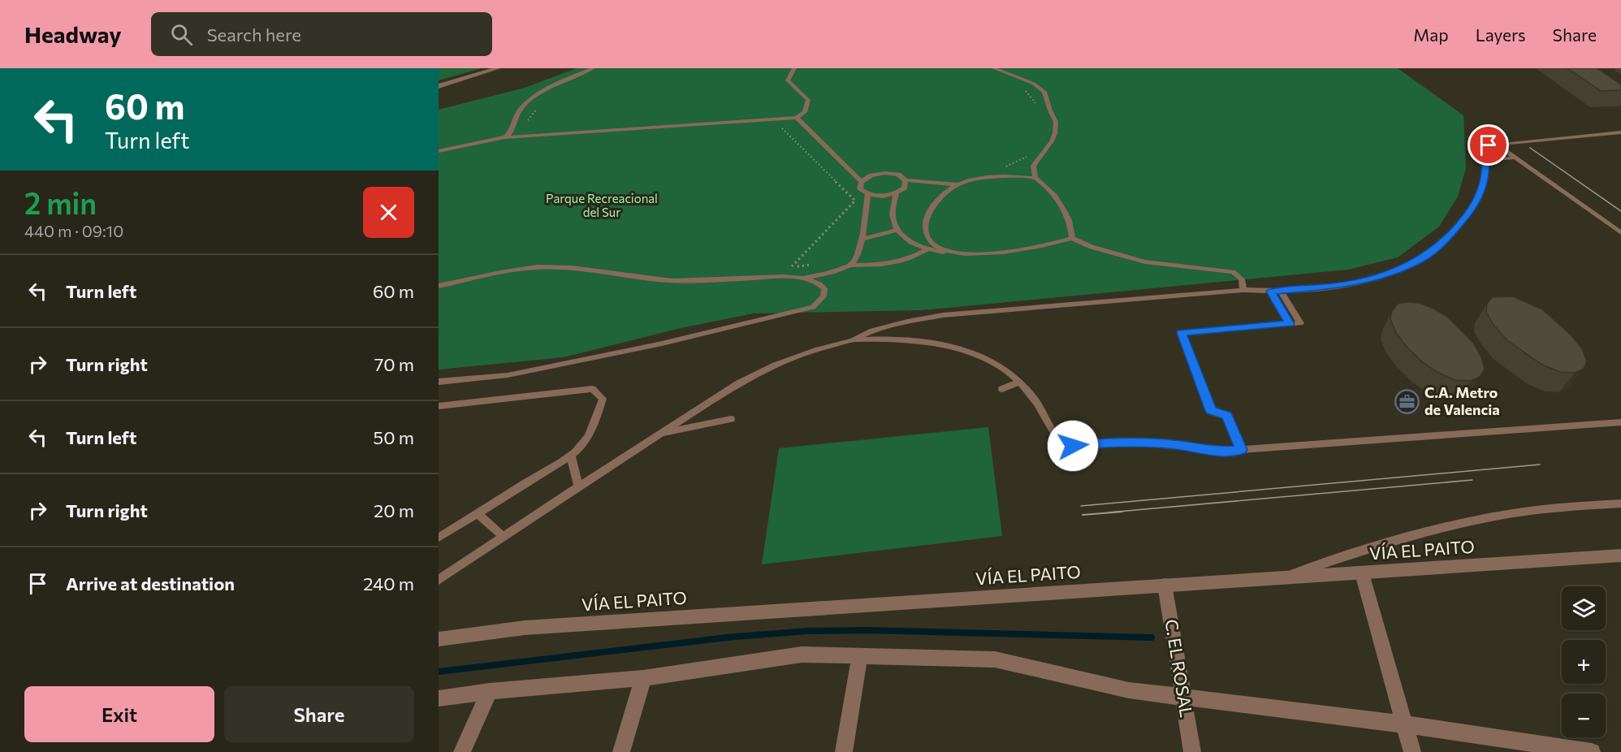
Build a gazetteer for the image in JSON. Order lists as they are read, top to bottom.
{
  "streets": {
    "street": ["VÍA EL PAITO", "C. EL ROSAL"]
  },
  "crossings": [
    ["VÍA EL PAITO", "C. EL ROSAL"]
  ],
  "parks": ["Parque Recreacional del Sur"],
  "places": {
    "office": ["C.A. Metro de Valencia"]
  },
  "page": {
    "header": "Headway",
    "search": "Search here",
    "nav": ["Map", "Layers", "Share"],
    "turn": ["60 m", "Turn left"],
    "heading": ["2 min", "440 m · 09:10"],
    "list": [
      {
        "name": "Turn left",
        "value": "60 m"
      },
      {
        "name": "Turn right",
        "value": "70 m"
      },
      {
        "name": "Turn left",
        "value": "50 m"
      },
      {
        "name": "Turn right",
        "value": "20 m"
      },
      {
        "name": "Arrive at destination",
        "value": "240 m"
      }
    ],
    "map_buttons": ["+", "−"],
    "buttons": ["Exit", "Share"]
  }
}
